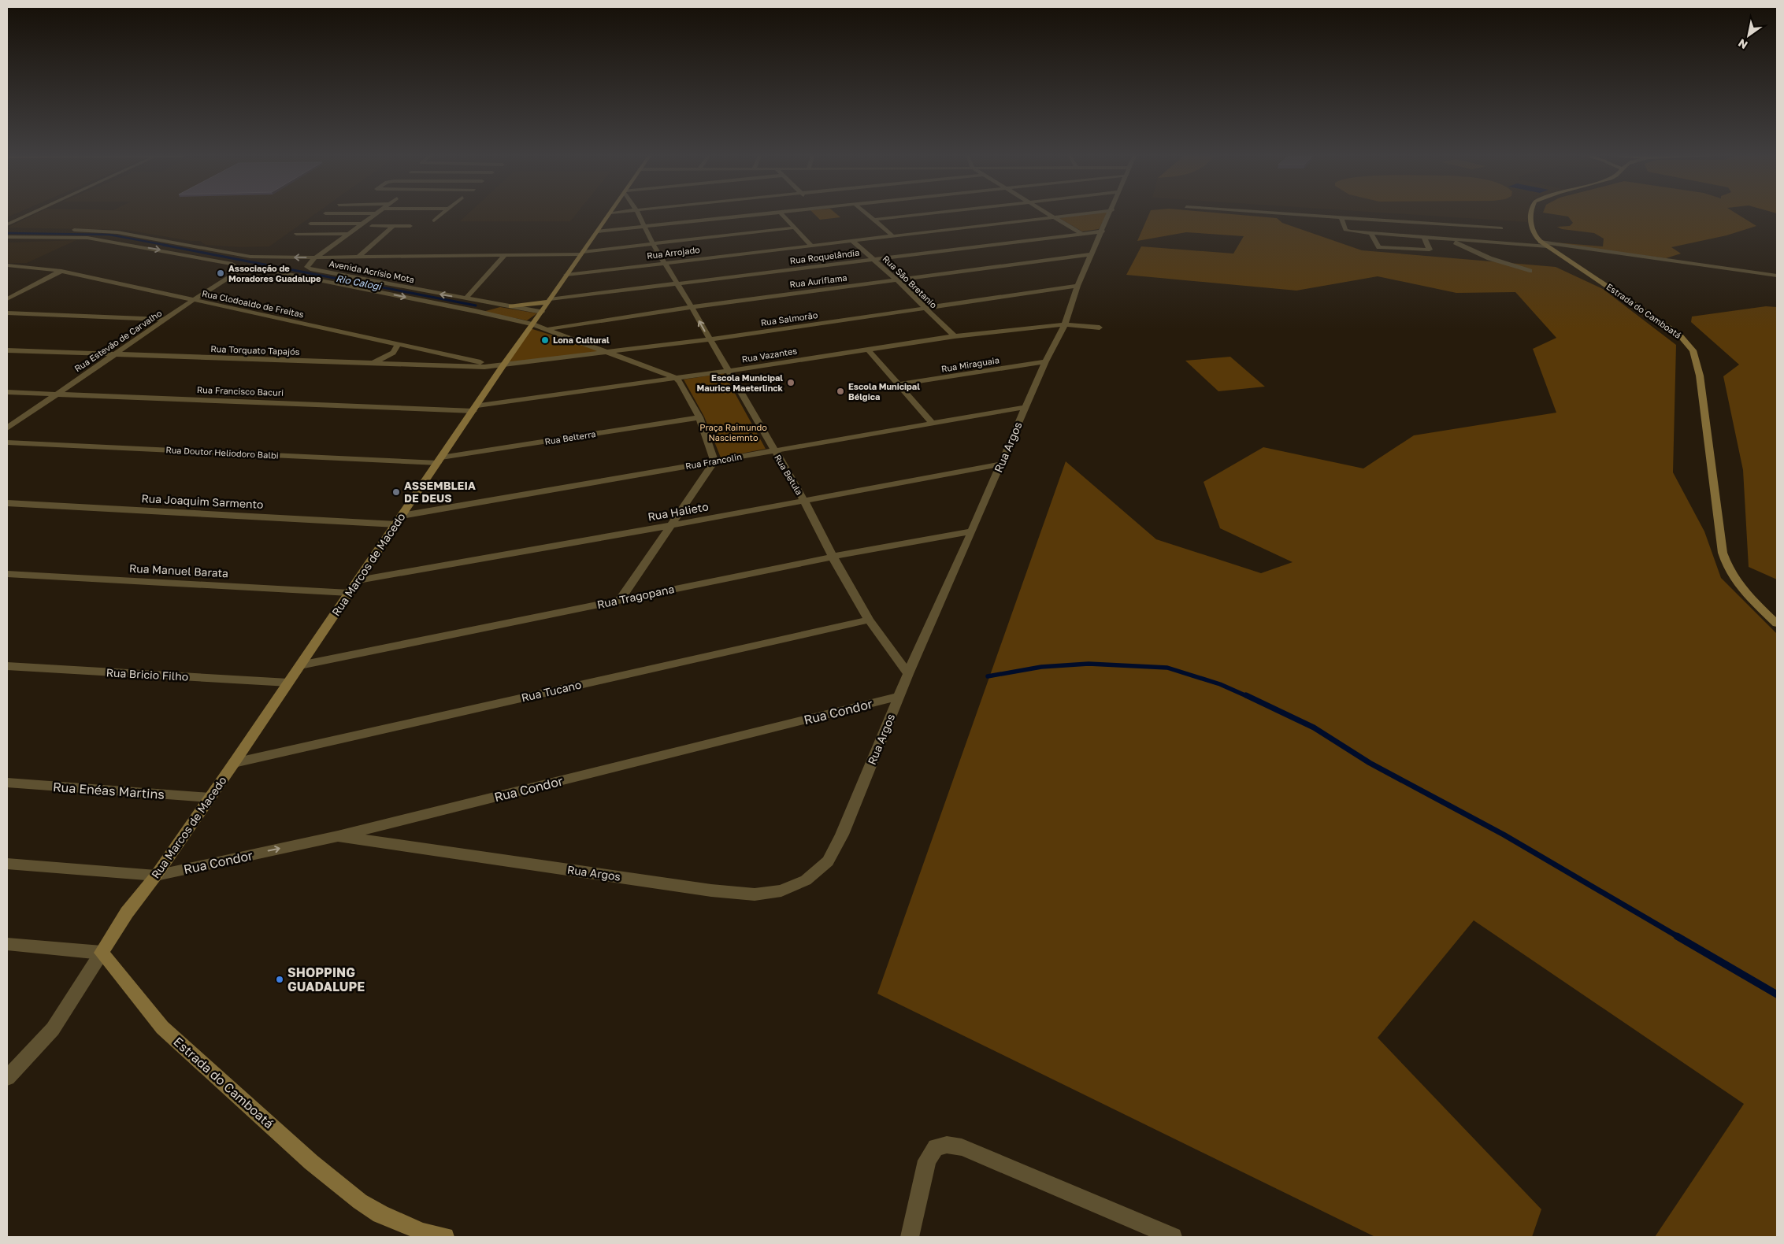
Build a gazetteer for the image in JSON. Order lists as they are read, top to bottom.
{
  "streets": {
    "main road": ["Estrada do Camboatá", "Rua Marcos de Macedo"],
    "street": [
      "Rua Arrojado",
      "Rua Roquelândia",
      "Avenida Acrísio Mota",
      "Rua Auriflama",
      "Rua São Bretanio",
      "Rua Clodoaldo de Freitas",
      "Rua Salmorão",
      "Rua Estevão de Carvalho",
      "Rua Torquato Tapajós",
      "Rua Vazantes",
      "Rua Miraguaia",
      "Rua Francisco Bacuri",
      "Rua Belterra",
      "Rua Argos",
      "Rua Doutor Heliodoro Balbi",
      "Rua Francolin",
      "Rua Betula",
      "Rua Joaquim Sarmento",
      "Rua Halieto",
      "Rua Manuel Barata",
      "Rua Tragopana",
      "Rua Bricio Filho",
      "Rua Tucano",
      "Rua Condor",
      "Rua Enéas Martins"
    ]
  },
  "crossings": [
    ["Rua Arrojado", "Rua São Bretanio"],
    ["Rua Arrojado", "Rua Betula"],
    ["Rua Arrojado", "Rua Marcos de Macedo"],
    ["Rua Roquelândia", "Rua São Bretanio"],
    ["Rua Roquelândia", "Rua Argos"],
    ["Rua Roquelândia", "Rua Betula"],
    ["Rua Roquelândia", "Rua Marcos de Macedo"],
    ["Avenida Acrísio Mota", "Rua Auriflama"],
    ["Avenida Acrísio Mota", "Rua Salmorão"],
    ["Avenida Acrísio Mota", "Rua Estevão de Carvalho"],
    ["Avenida Acrísio Mota", "Rua Vazantes"],
    ["Avenida Acrísio Mota", "Rua Marcos de Macedo"],
    ["Rua Auriflama", "Rua São Bretanio"],
    ["Rua Auriflama", "Rua Argos"],
    ["Rua Auriflama", "Rua Betula"],
    ["Rua São Bretanio", "Rua Salmorão"],
    ["Rua São Bretanio", "Rua Vazantes"],
    ["Rua Clodoaldo de Freitas", "Rua Salmorão"],
    ["Rua Clodoaldo de Freitas", "Rua Estevão de Carvalho"],
    ["Rua Clodoaldo de Freitas", "Rua Torquato Tapajós"],
    ["Rua Clodoaldo de Freitas", "Rua Marcos de Macedo"],
    ["Estrada do Camboatá", "Rua Marcos de Macedo"],
    ["Rua Salmorão", "Rua Torquato Tapajós"],
    ["Rua Salmorão", "Rua Argos"],
    ["Rua Salmorão", "Rua Betula"],
    ["Rua Salmorão", "Rua Marcos de Macedo"],
    ["Rua Estevão de Carvalho", "Rua Torquato Tapajós"],
    ["Rua Estevão de Carvalho", "Rua Francisco Bacuri"],
    ["Rua Torquato Tapajós", "Rua Marcos de Macedo"],
    ["Rua Vazantes", "Rua Francisco Bacuri"],
    ["Rua Vazantes", "Rua Argos"],
    ["Rua Vazantes", "Rua Betula"],
    ["Rua Vazantes", "Rua Marcos de Macedo"],
    ["Rua Miraguaia", "Rua Argos"],
    ["Rua Francisco Bacuri", "Rua Marcos de Macedo"],
    ["Rua Belterra", "Rua Doutor Heliodoro Balbi"],
    ["Rua Belterra", "Rua Marcos de Macedo"],
    ["Rua Argos", "Rua Francolin"],
    ["Rua Argos", "Rua Betula"],
    ["Rua Argos", "Rua Halieto"],
    ["Rua Argos", "Rua Tragopana"],
    ["Rua Argos", "Rua Condor"],
    ["Rua Doutor Heliodoro Balbi", "Rua Marcos de Macedo"],
    ["Rua Francolin", "Rua Betula"],
    ["Rua Francolin", "Rua Marcos de Macedo"],
    ["Rua Betula", "Rua Halieto"],
    ["Rua Betula", "Rua Tragopana"],
    ["Rua Betula", "Rua Tucano"],
    ["Rua Joaquim Sarmento", "Rua Marcos de Macedo"],
    ["Rua Halieto", "Rua Marcos de Macedo"],
    ["Rua Marcos de Macedo", "Rua Manuel Barata"],
    ["Rua Marcos de Macedo", "Rua Tragopana"],
    ["Rua Marcos de Macedo", "Rua Bricio Filho"],
    ["Rua Marcos de Macedo", "Rua Tucano"],
    ["Rua Marcos de Macedo", "Rua Condor"],
    ["Rua Marcos de Macedo", "Rua Enéas Martins"]
  ],
  "water": ["Rio Calogi"],
  "parks": ["Praça Raimundo Nasciemnto"],
  "places": [
    "Associação de Moradores Guadalupe",
    "Lona Cultural",
    "Escola Municipal Maurice Maeterlinck",
    "Escola Municipal Bélgica",
    "ASSEMBLEIA DE DEUS",
    "SHOPPING GUADALUPE"
  ],
  "north": "bottom left"
}
